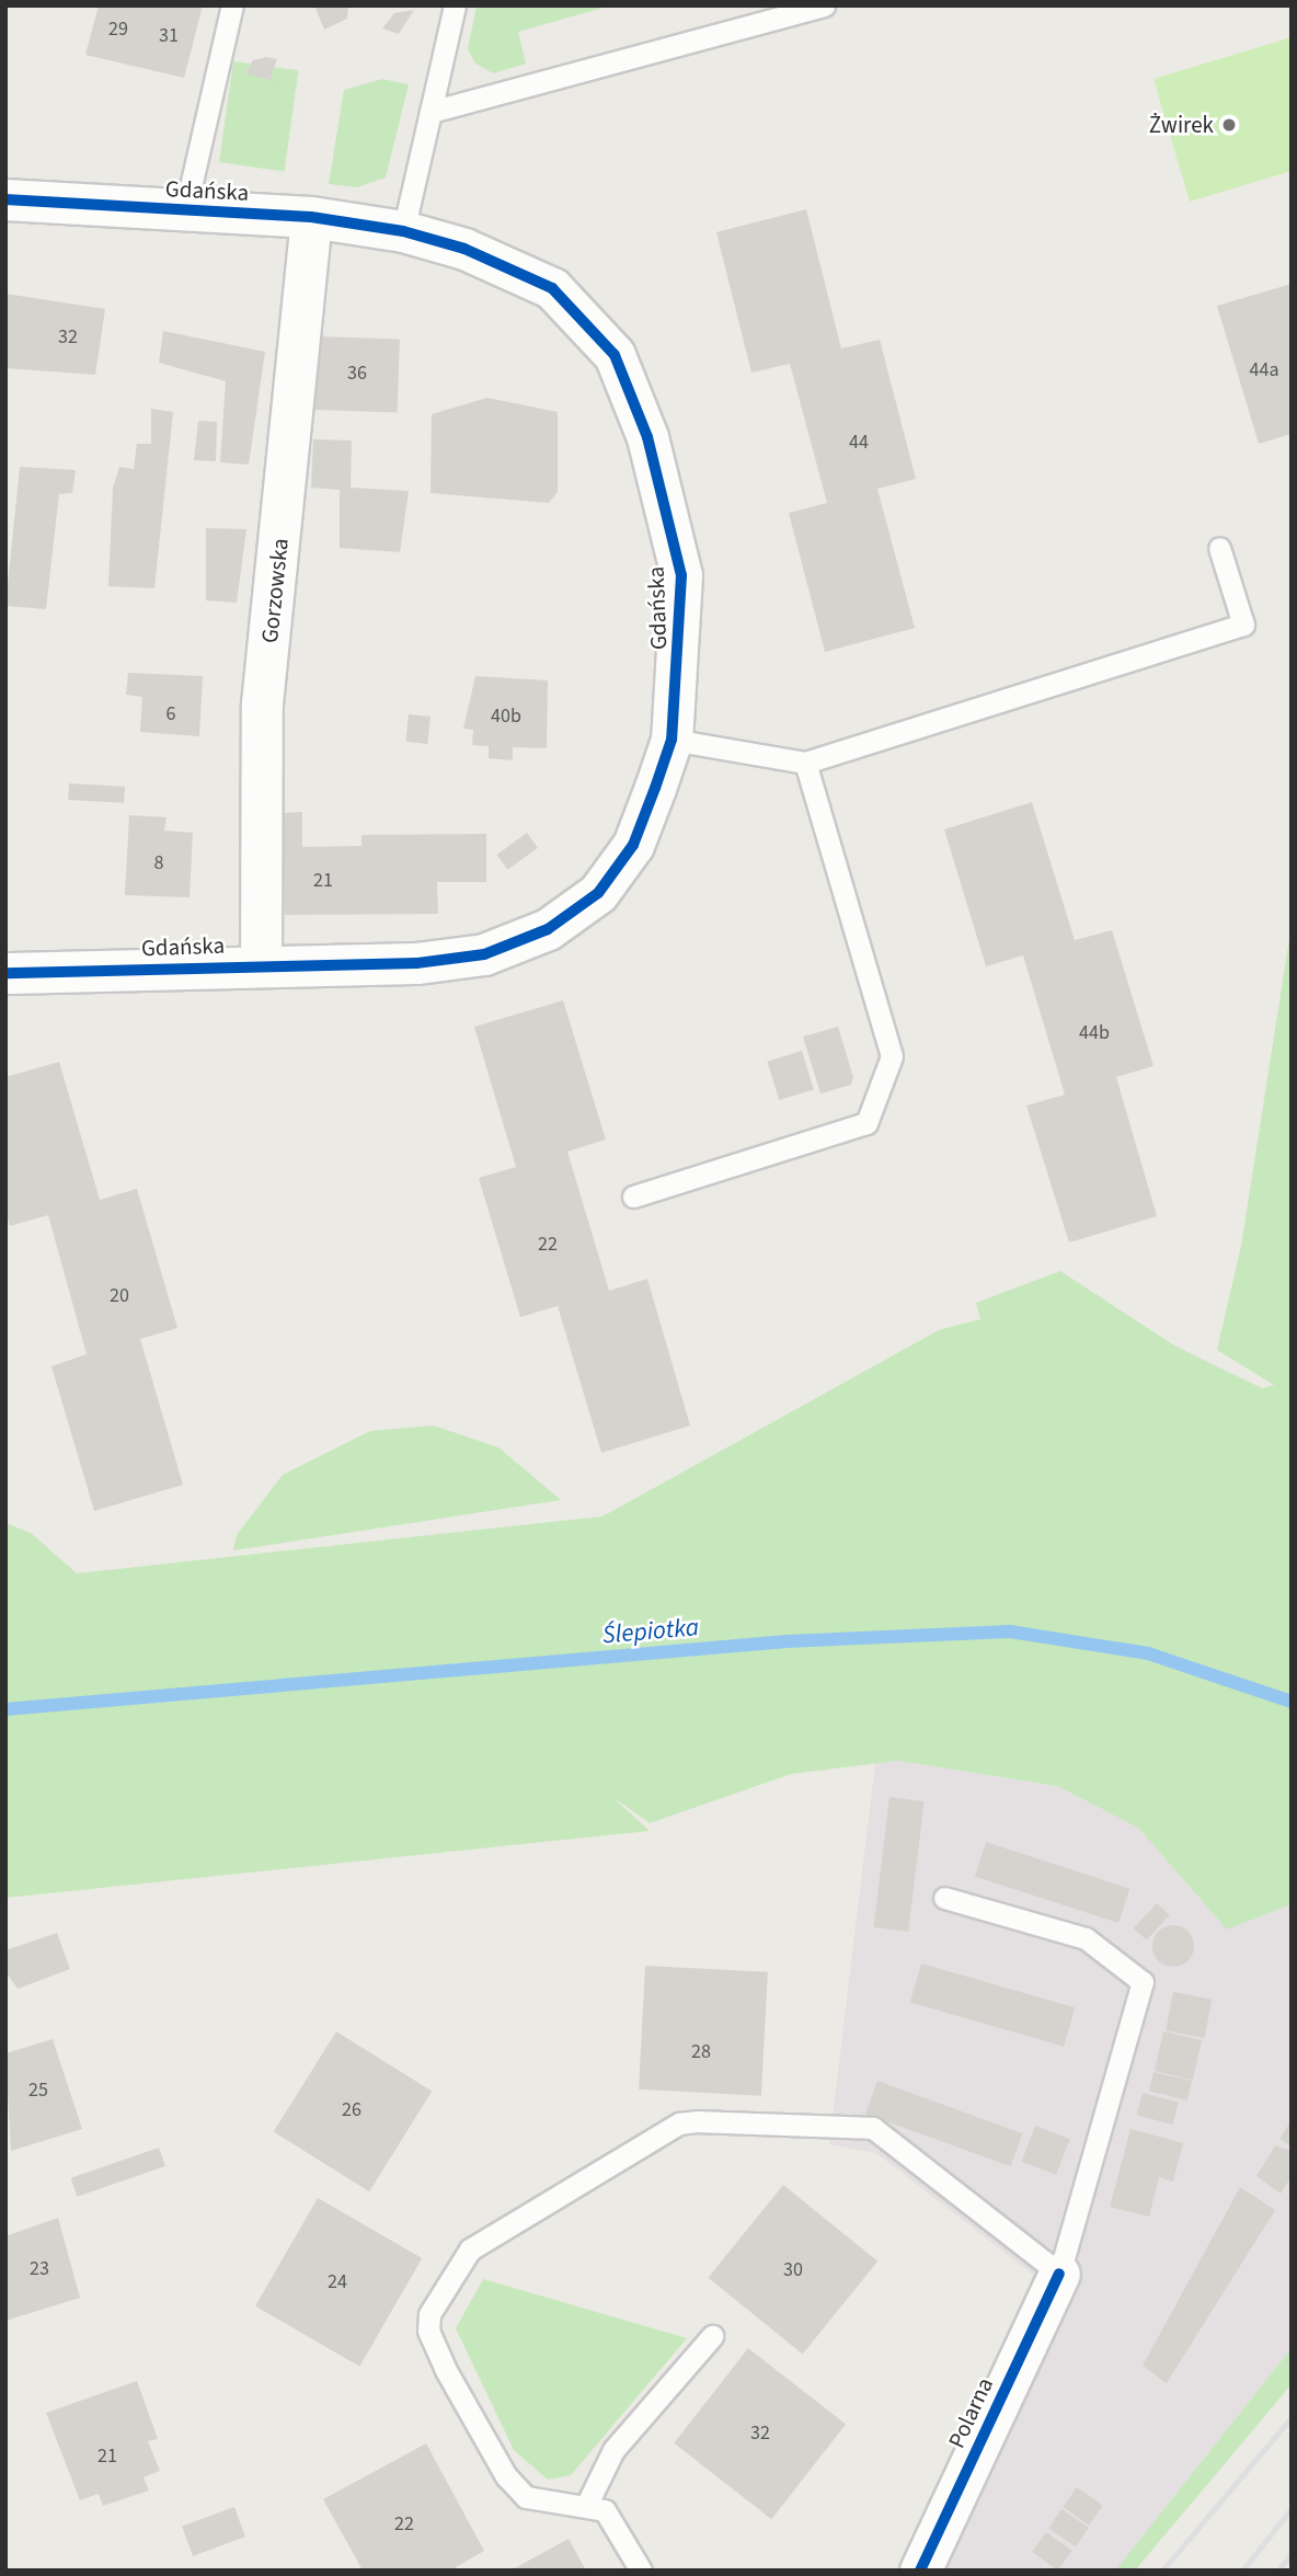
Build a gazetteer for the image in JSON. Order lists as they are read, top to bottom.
{
  "streets": {
    "street": ["Gdańska", "Gorzowska", "Polarna"]
  },
  "crossings": [
    ["Gdańska", "Gorzowska"]
  ],
  "water": ["Ślepiotka"],
  "places": ["Żwirek"],
  "house_numbers": [
    "29",
    "31",
    "32",
    "44a",
    "36",
    "44",
    "6",
    "40b",
    "8",
    "21",
    "44b",
    "22",
    "20",
    "28",
    "25",
    "26",
    "23",
    "30",
    "24",
    "32",
    "21",
    "22"
  ]
}
